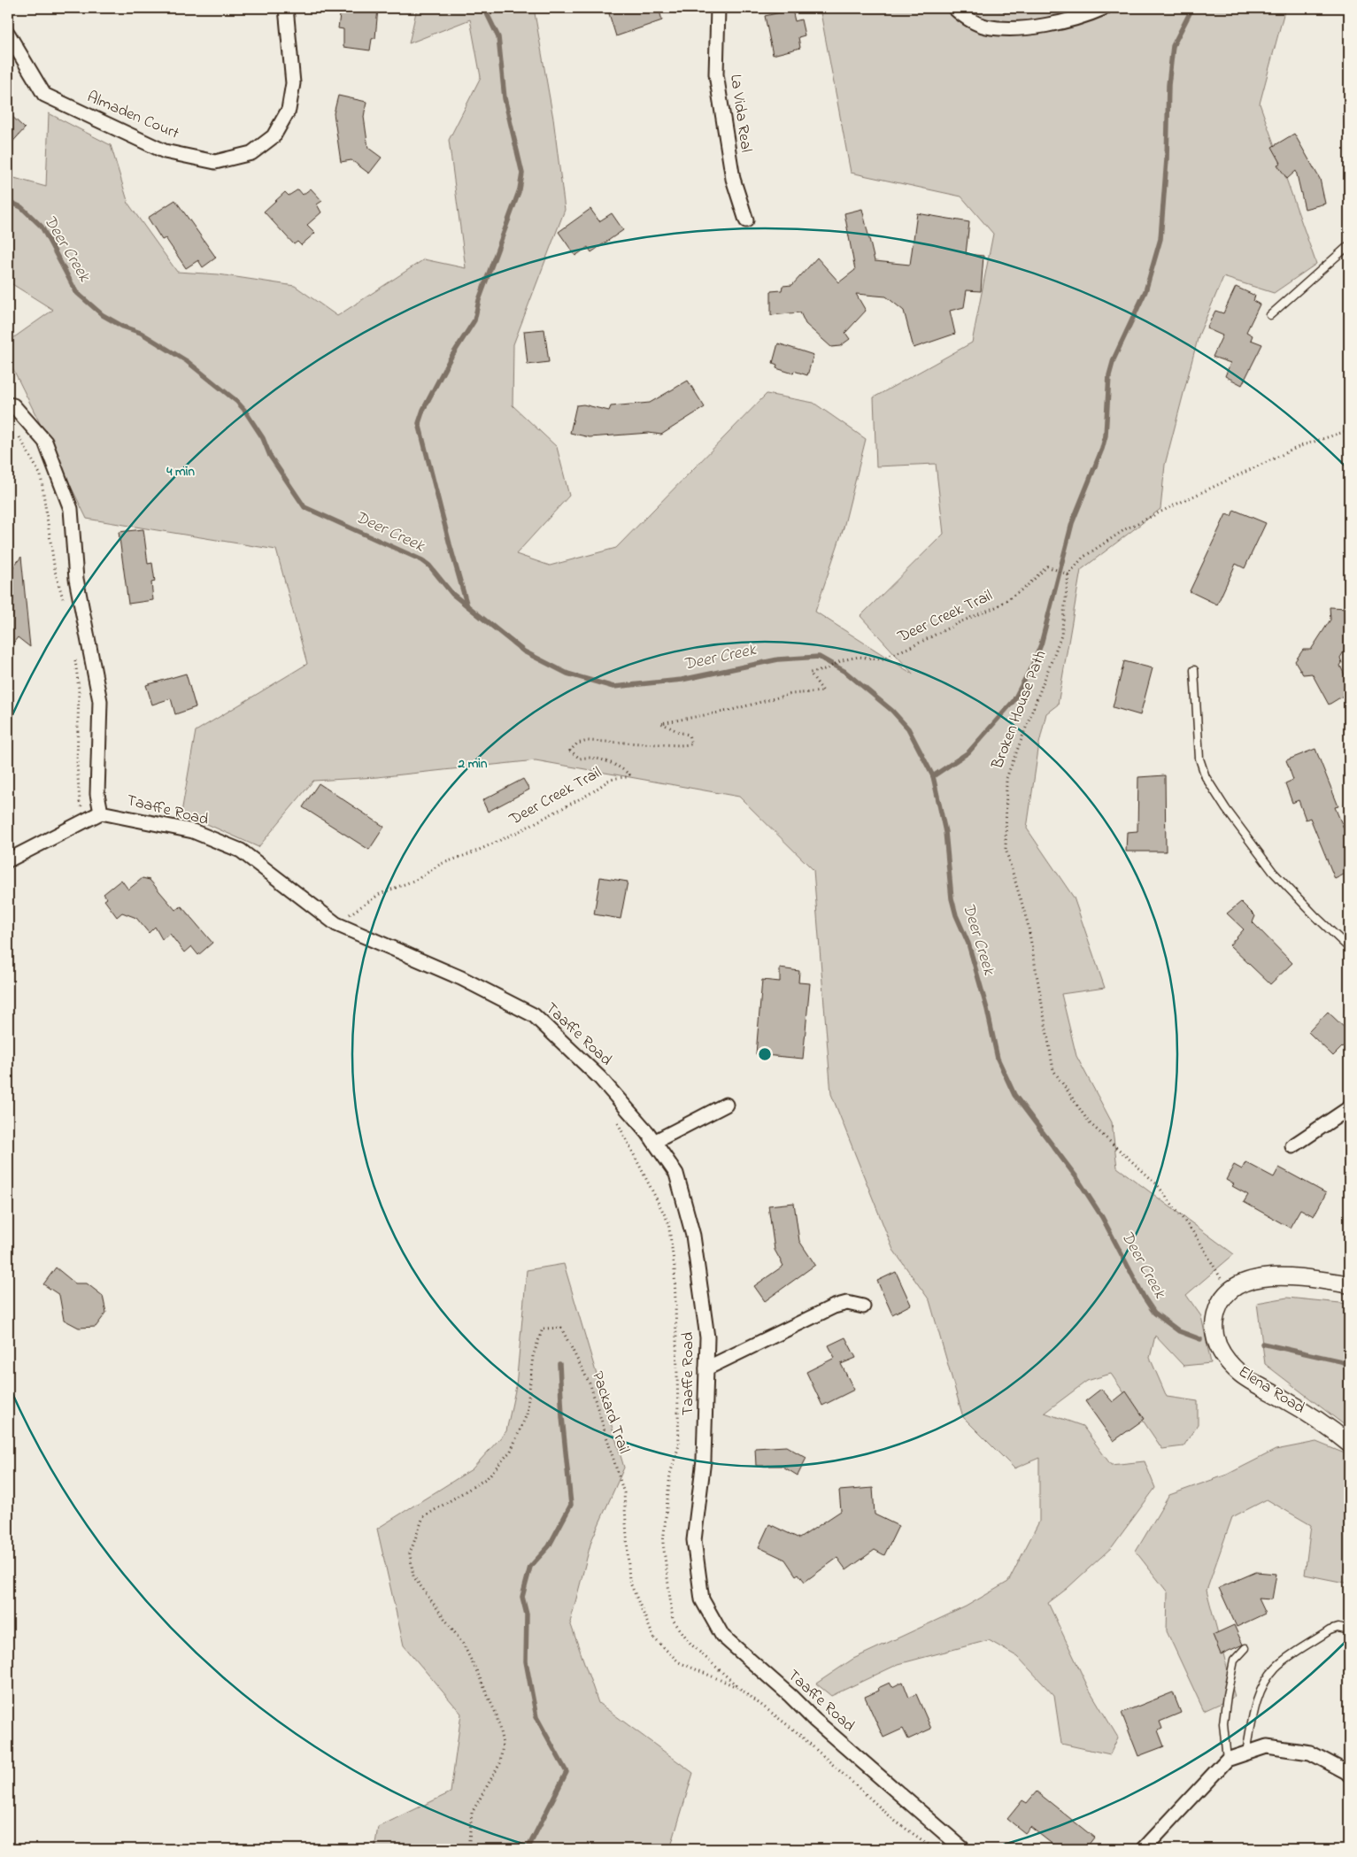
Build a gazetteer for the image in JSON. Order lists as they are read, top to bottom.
{
  "streets": {
    "street": [
      "La Vida Real",
      "Almaden Court",
      "Taaffe Road",
      "Elena Road"
    ],
    "path": ["Deer Creek Trail", "Broken House Path", "Packard Trail"]
  },
  "crossings": [
    ["Deer Creek Trail", "Broken House Path"],
    ["Deer Creek Trail", "Taaffe Road"],
    ["Broken House Path", "Elena Road"]
  ],
  "water": ["Deer Creek"],
  "rings": ["4 min", "2 min"]
}
